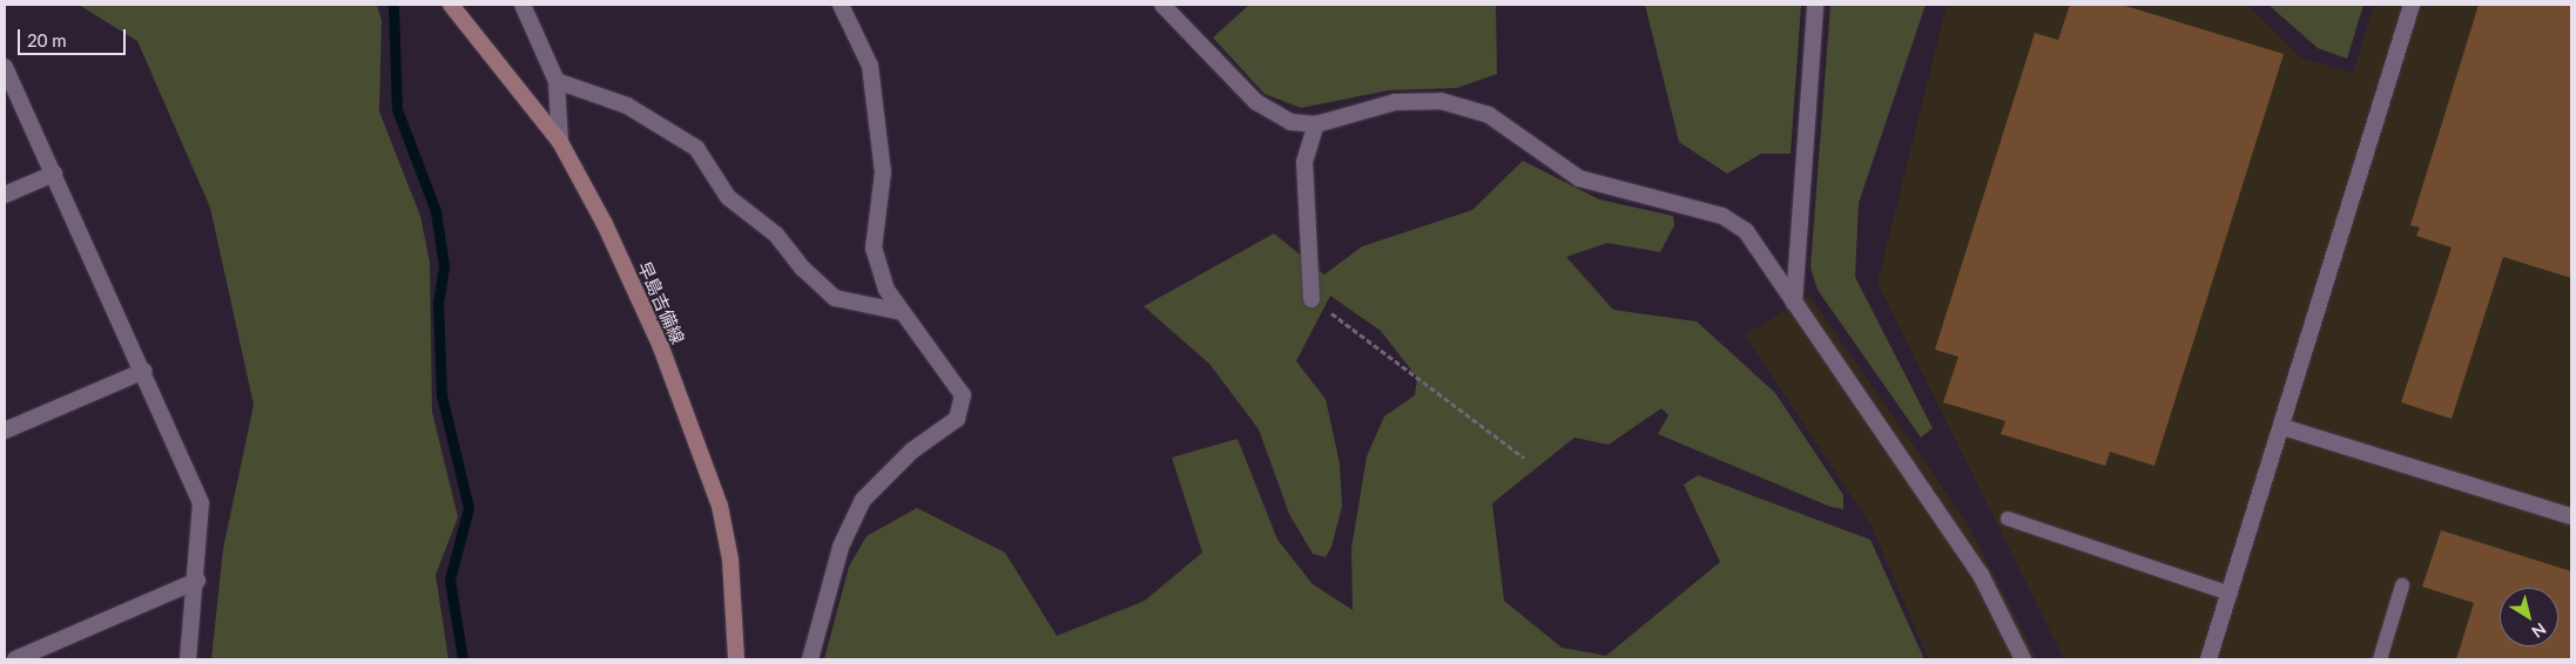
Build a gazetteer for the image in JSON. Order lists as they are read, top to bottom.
{
  "streets": {
    "main road": ["早島吉備線"]
  },
  "scale_bar": "20 m",
  "north": "bottom right"
}
